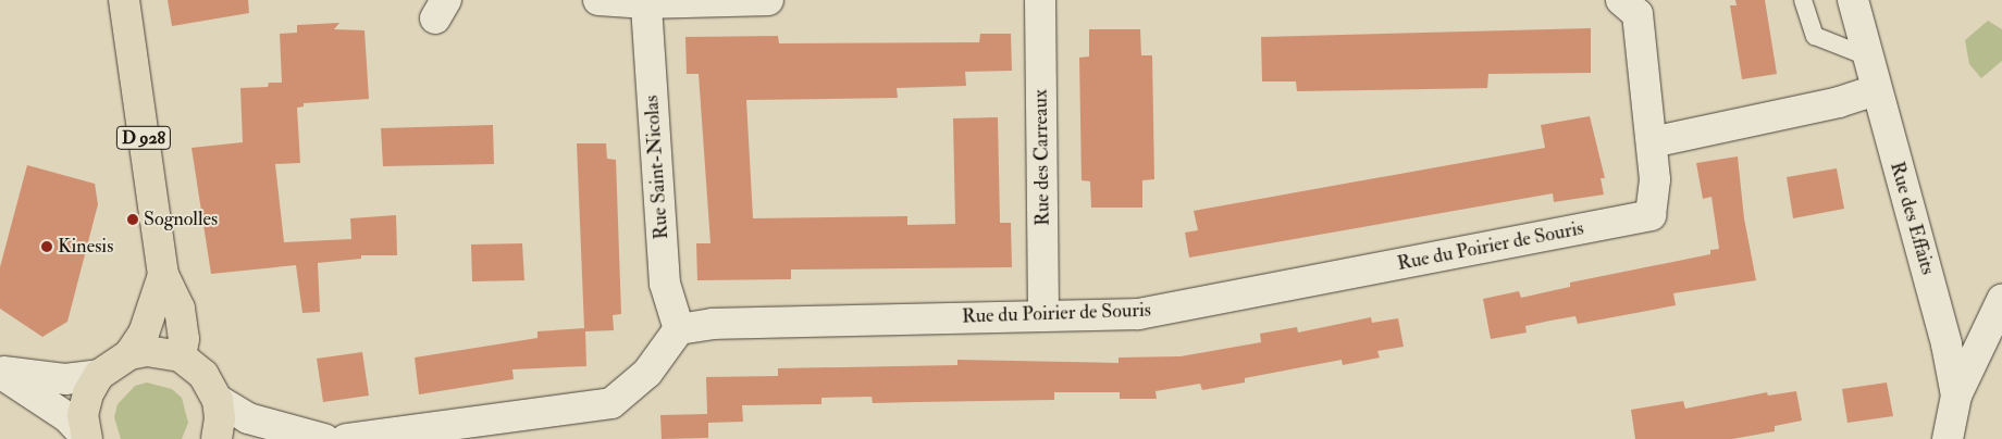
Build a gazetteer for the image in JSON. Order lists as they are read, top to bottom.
{
  "streets": {
    "main road": ["D 928"],
    "street": [
      "Rue des Carreaux",
      "Rue Saint-Nicolas",
      "Rue des Effaits",
      "Rue du Poirier de Souris"
    ]
  },
  "crossings": [
    ["Rue des Carreaux", "Rue du Poirier de Souris"],
    ["Rue Saint-Nicolas", "Rue du Poirier de Souris"]
  ],
  "places": ["Sognolles", "Kinesis"]
}
